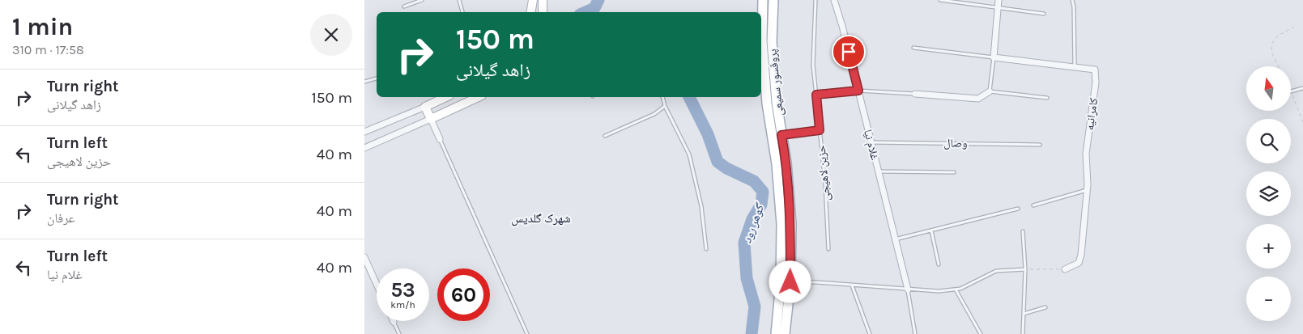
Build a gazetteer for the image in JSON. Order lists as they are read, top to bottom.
{
  "streets": {
    "main road": ["پروفسور سمیعی"],
    "street": ["کامرانیه", "غلام نیا"],
    "lane": ["وصال", "حزین لاهیجی"]
  },
  "crossings": [
    ["وصال", "غلام نیا"]
  ],
  "districts": ["شهرک گلدیس"],
  "water": ["گوهر رود"],
  "north": "top",
  "page": {
    "heading": ["1 min", "310 m · 17:58"],
    "turn": ["150 m", "زاهد گیلانی"],
    "map_buttons": ["+", "−"],
    "list": [
      {
        "name": "Turn right",
        "note": "زاهد گیلانی",
        "value": "150 m"
      },
      {
        "name": "Turn left",
        "note": "حزین لاهیجی",
        "value": "40 m"
      },
      {
        "name": "Turn right",
        "note": "عرفان",
        "value": "40 m"
      },
      {
        "name": "Turn left",
        "note": "غلام نیا",
        "value": "40 m"
      }
    ],
    "speed": "53 km/h",
    "limit": "60"
  }
}
